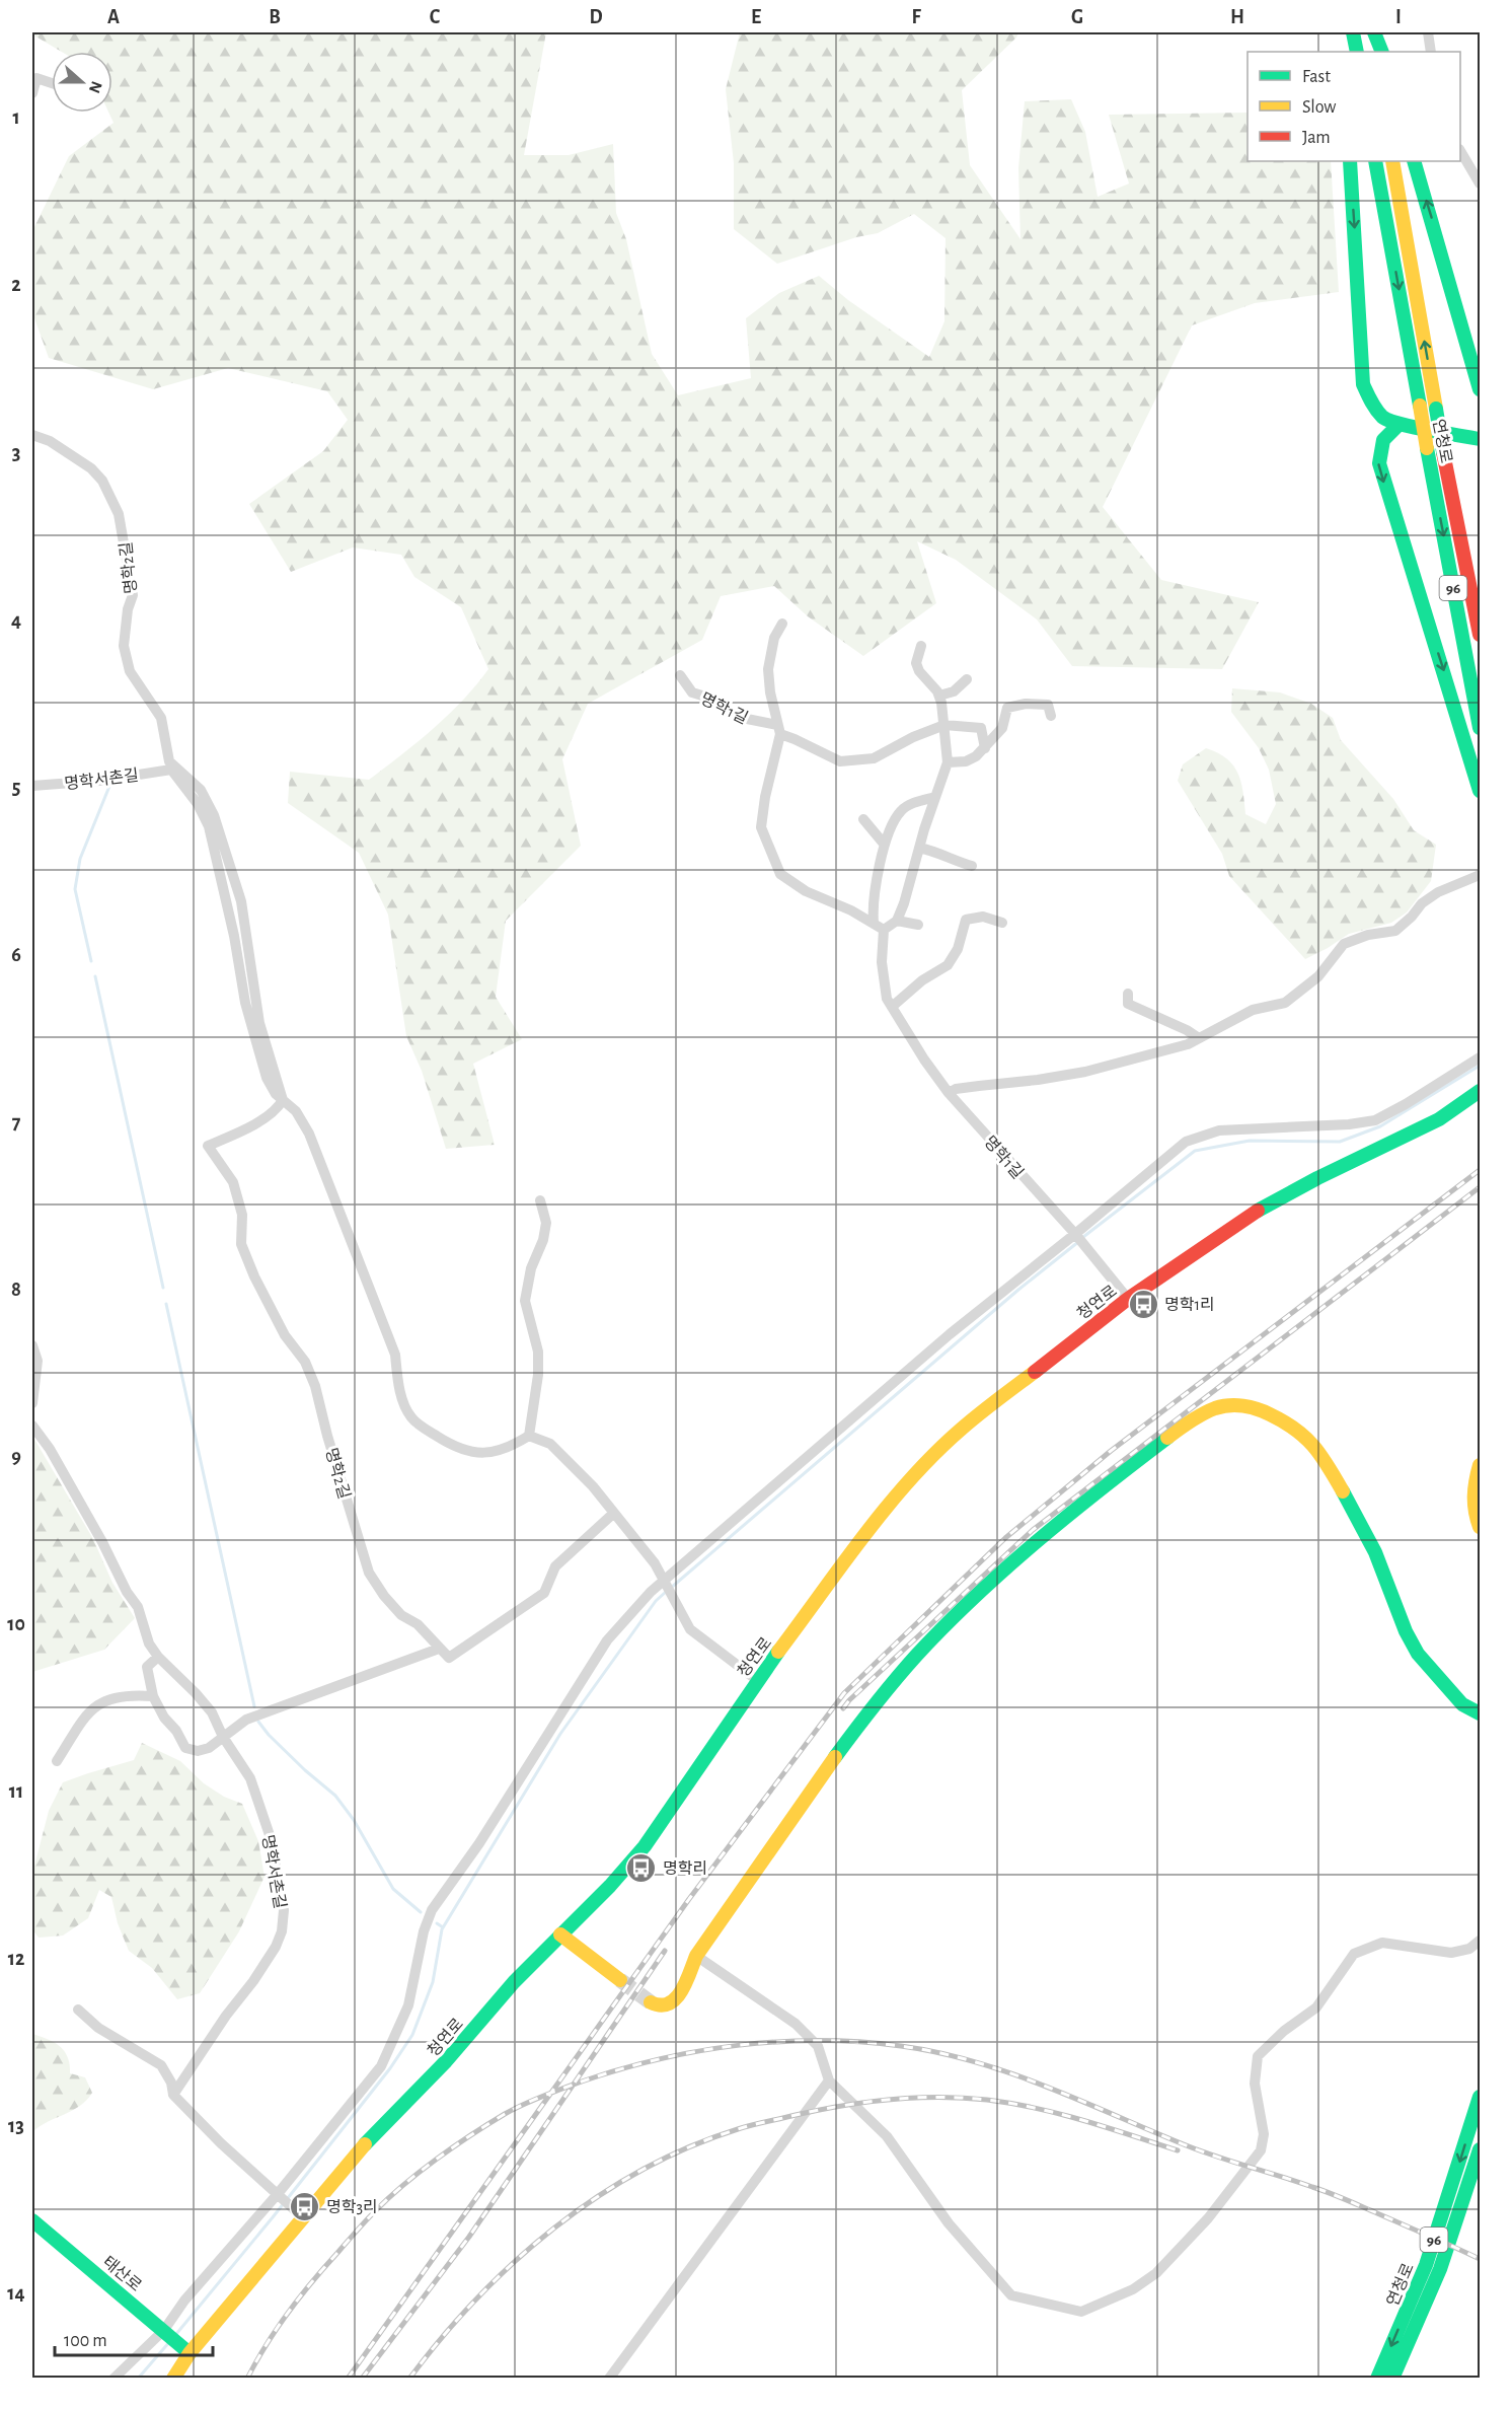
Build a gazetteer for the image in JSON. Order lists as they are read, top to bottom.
{
  "streets": {
    "main road": [
      "연청로",
      "96",
      "청연로",
      "태산로"
    ],
    "street": ["명학2길", "명학1길", "명학서촌길"]
  },
  "crossings": [
    ["명학2길", "명학서촌길"],
    ["명학1길", "청연로"],
    ["청연로", "태산로"]
  ],
  "places": {
    "bus stop": ["명학1리", "명학리", "명학3리"]
  },
  "legend": ["Fast", "Slow", "Jam"],
  "scale_bar": "100 m",
  "north": "right",
  "grid": {
    "columns": [
      "A",
      "B",
      "C",
      "D",
      "E",
      "F",
      "G",
      "H",
      "I"
    ],
    "rows": [
      "1",
      "2",
      "3",
      "4",
      "5",
      "6",
      "7",
      "8",
      "9",
      "10",
      "11",
      "12",
      "13",
      "14"
    ]
  }
}
